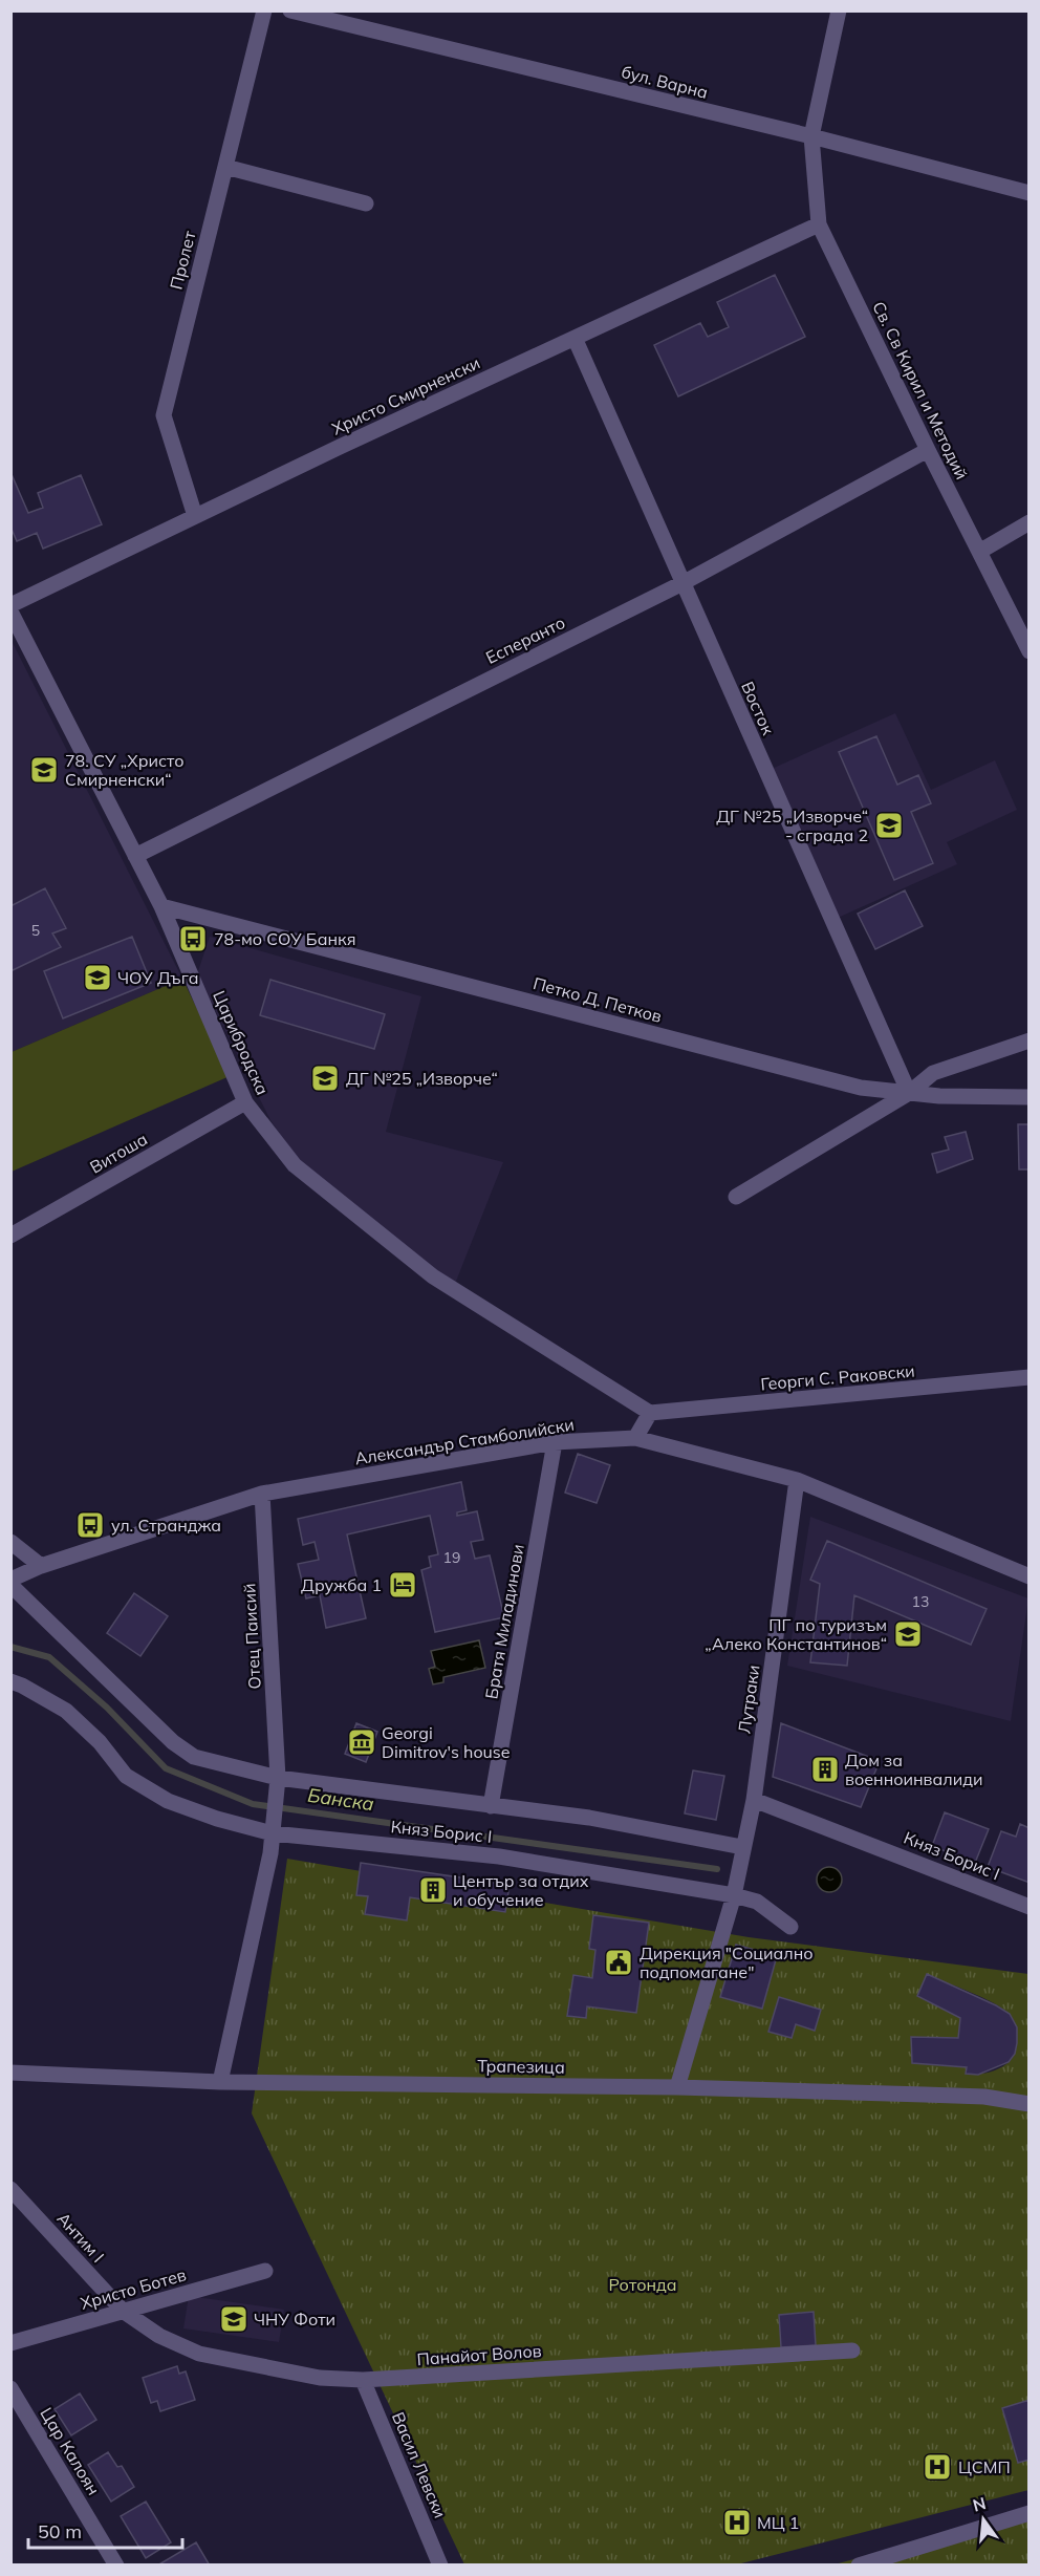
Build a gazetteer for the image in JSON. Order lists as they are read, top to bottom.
{
  "streets": {
    "street": [
      "бул. Варна",
      "Пролет",
      "Св. Св Кирил и Методий",
      "Христо Смирненски",
      "Есперанто",
      "Восток",
      "Петко Д. Петков",
      "Царибродска",
      "Витоша",
      "Георги С. Раковски",
      "Александър Стамболийски",
      "Братя Миладинови",
      "Отец Паисий",
      "Лутраки",
      "Княз Борис I",
      "Трапезица",
      "Антим I",
      "Христо Ботев",
      "Панайот Волов",
      "Цар Калоян",
      "Васил Левски"
    ]
  },
  "crossings": [
    ["бул. Варна", "Св. Св Кирил и Методий"],
    ["Пролет", "Христо Смирненски"],
    ["Св. Св Кирил и Методий", "Христо Смирненски"],
    ["Св. Св Кирил и Методий", "Есперанто"],
    ["Христо Смирненски", "Восток"],
    ["Есперанто", "Восток"],
    ["Есперанто", "Царибродска"],
    ["Восток", "Петко Д. Петков"],
    ["Петко Д. Петков", "Царибродска"],
    ["Царибродска", "Витоша"],
    ["Царибродска", "Георги С. Раковски"],
    ["Александър Стамболийски", "Братя Миладинови"],
    ["Александър Стамболийски", "Отец Паисий"],
    ["Александър Стамболийски", "Лутраки"],
    ["Братя Миладинови", "Княз Борис I"],
    ["Отец Паисий", "Княз Борис I"],
    ["Лутраки", "Княз Борис I"],
    ["Лутраки", "Трапезица"],
    ["Антим I", "Христо Ботев"],
    ["Антим I", "Панайот Волов"],
    ["Христо Ботев", "Панайот Волов"],
    ["Панайот Волов", "Васил Левски"]
  ],
  "water": ["Банска"],
  "parks": ["Ротонда"],
  "places": {
    "school or university": [
      "78. СУ „Христо Смирненски“",
      "ДГ №25 „Изворче“ - сграда 2",
      "ЧОУ Дъга",
      "ДГ №25 „Изворче“",
      "ПГ по туризъм „Алеко Константинов“",
      "ЧНУ Фоти"
    ],
    "bus stop": ["78-мо СОУ Банкя", "ул. Странджа"],
    "hotel": ["Дружба 1"],
    "museum": ["Georgi Dimitrov's house"],
    "building": ["Дом за военноинвалиди", "Център за отдих и обучение"],
    "public building": ["Дирекция \"Социално подпомагане\""],
    "hospital": ["ЦСМП", "МЦ 1"]
  },
  "house_numbers": ["5", "19", "13"],
  "scale_bar": "50 m",
  "north": "top"
}
